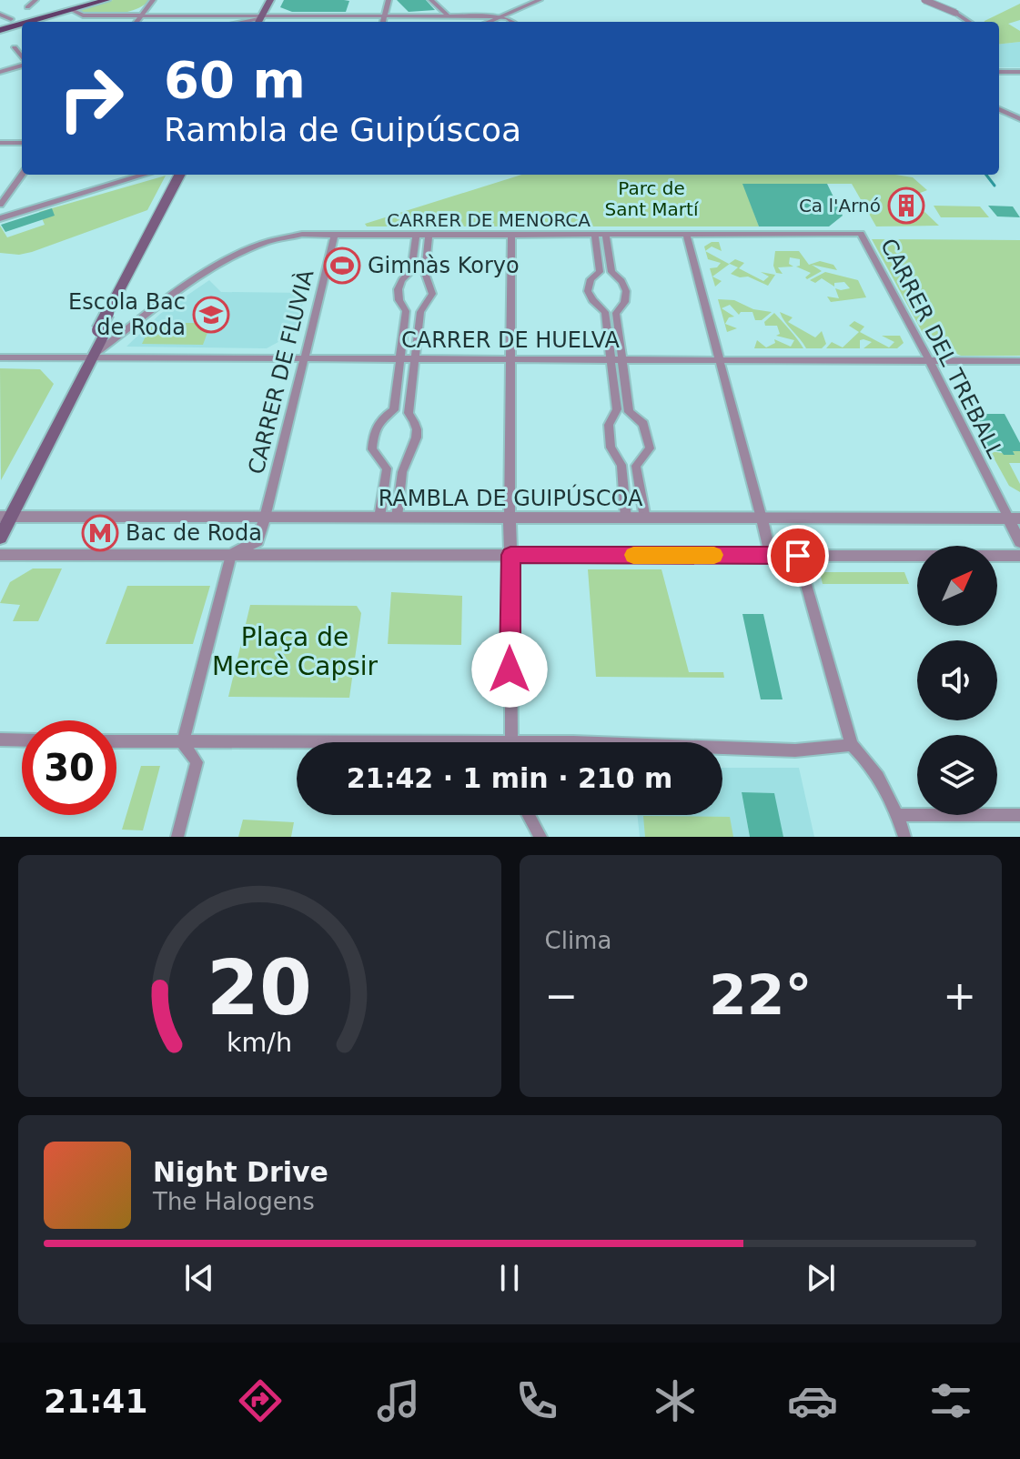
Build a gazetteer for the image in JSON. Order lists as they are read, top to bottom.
{
  "streets": {
    "street": [
      "CARRER DE MENORCA",
      "CARRER DE HUELVA",
      "CARRER DEL TREBALL",
      "CARRER DE FLUVIÀ",
      "RAMBLA DE GUIPÚSCOA"
    ]
  },
  "crossings": [
    ["CARRER DE MENORCA", "CARRER DE HUELVA"],
    ["CARRER DE MENORCA", "CARRER DEL TREBALL"],
    ["CARRER DE MENORCA", "CARRER DE FLUVIÀ"],
    ["CARRER DE HUELVA", "CARRER DEL TREBALL"],
    ["CARRER DE HUELVA", "CARRER DE FLUVIÀ"],
    ["CARRER DEL TREBALL", "RAMBLA DE GUIPÚSCOA"],
    ["CARRER DE FLUVIÀ", "RAMBLA DE GUIPÚSCOA"]
  ],
  "parks": ["Parc de Sant Martí", "Plaça de Mercè Capsir"],
  "places": {
    "building": ["Ca l'Arnó"],
    "sports": ["Gimnàs Koryo"],
    "school or university": ["Escola Bac de Roda"],
    "metro station": ["Bac de Roda"]
  },
  "north": "top right",
  "page": {
    "turn": ["60 m", "Rambla de Guipúscoa"],
    "limit": "30",
    "trip": "21:42 · 1 min · 210 m",
    "tile": "Clima",
    "heat": ["−", "22°", "+"],
    "song": ["Night Drive", "The Halogens"],
    "tabs": "21:41",
    "gauge": ["20", "km/h"]
  }
}
